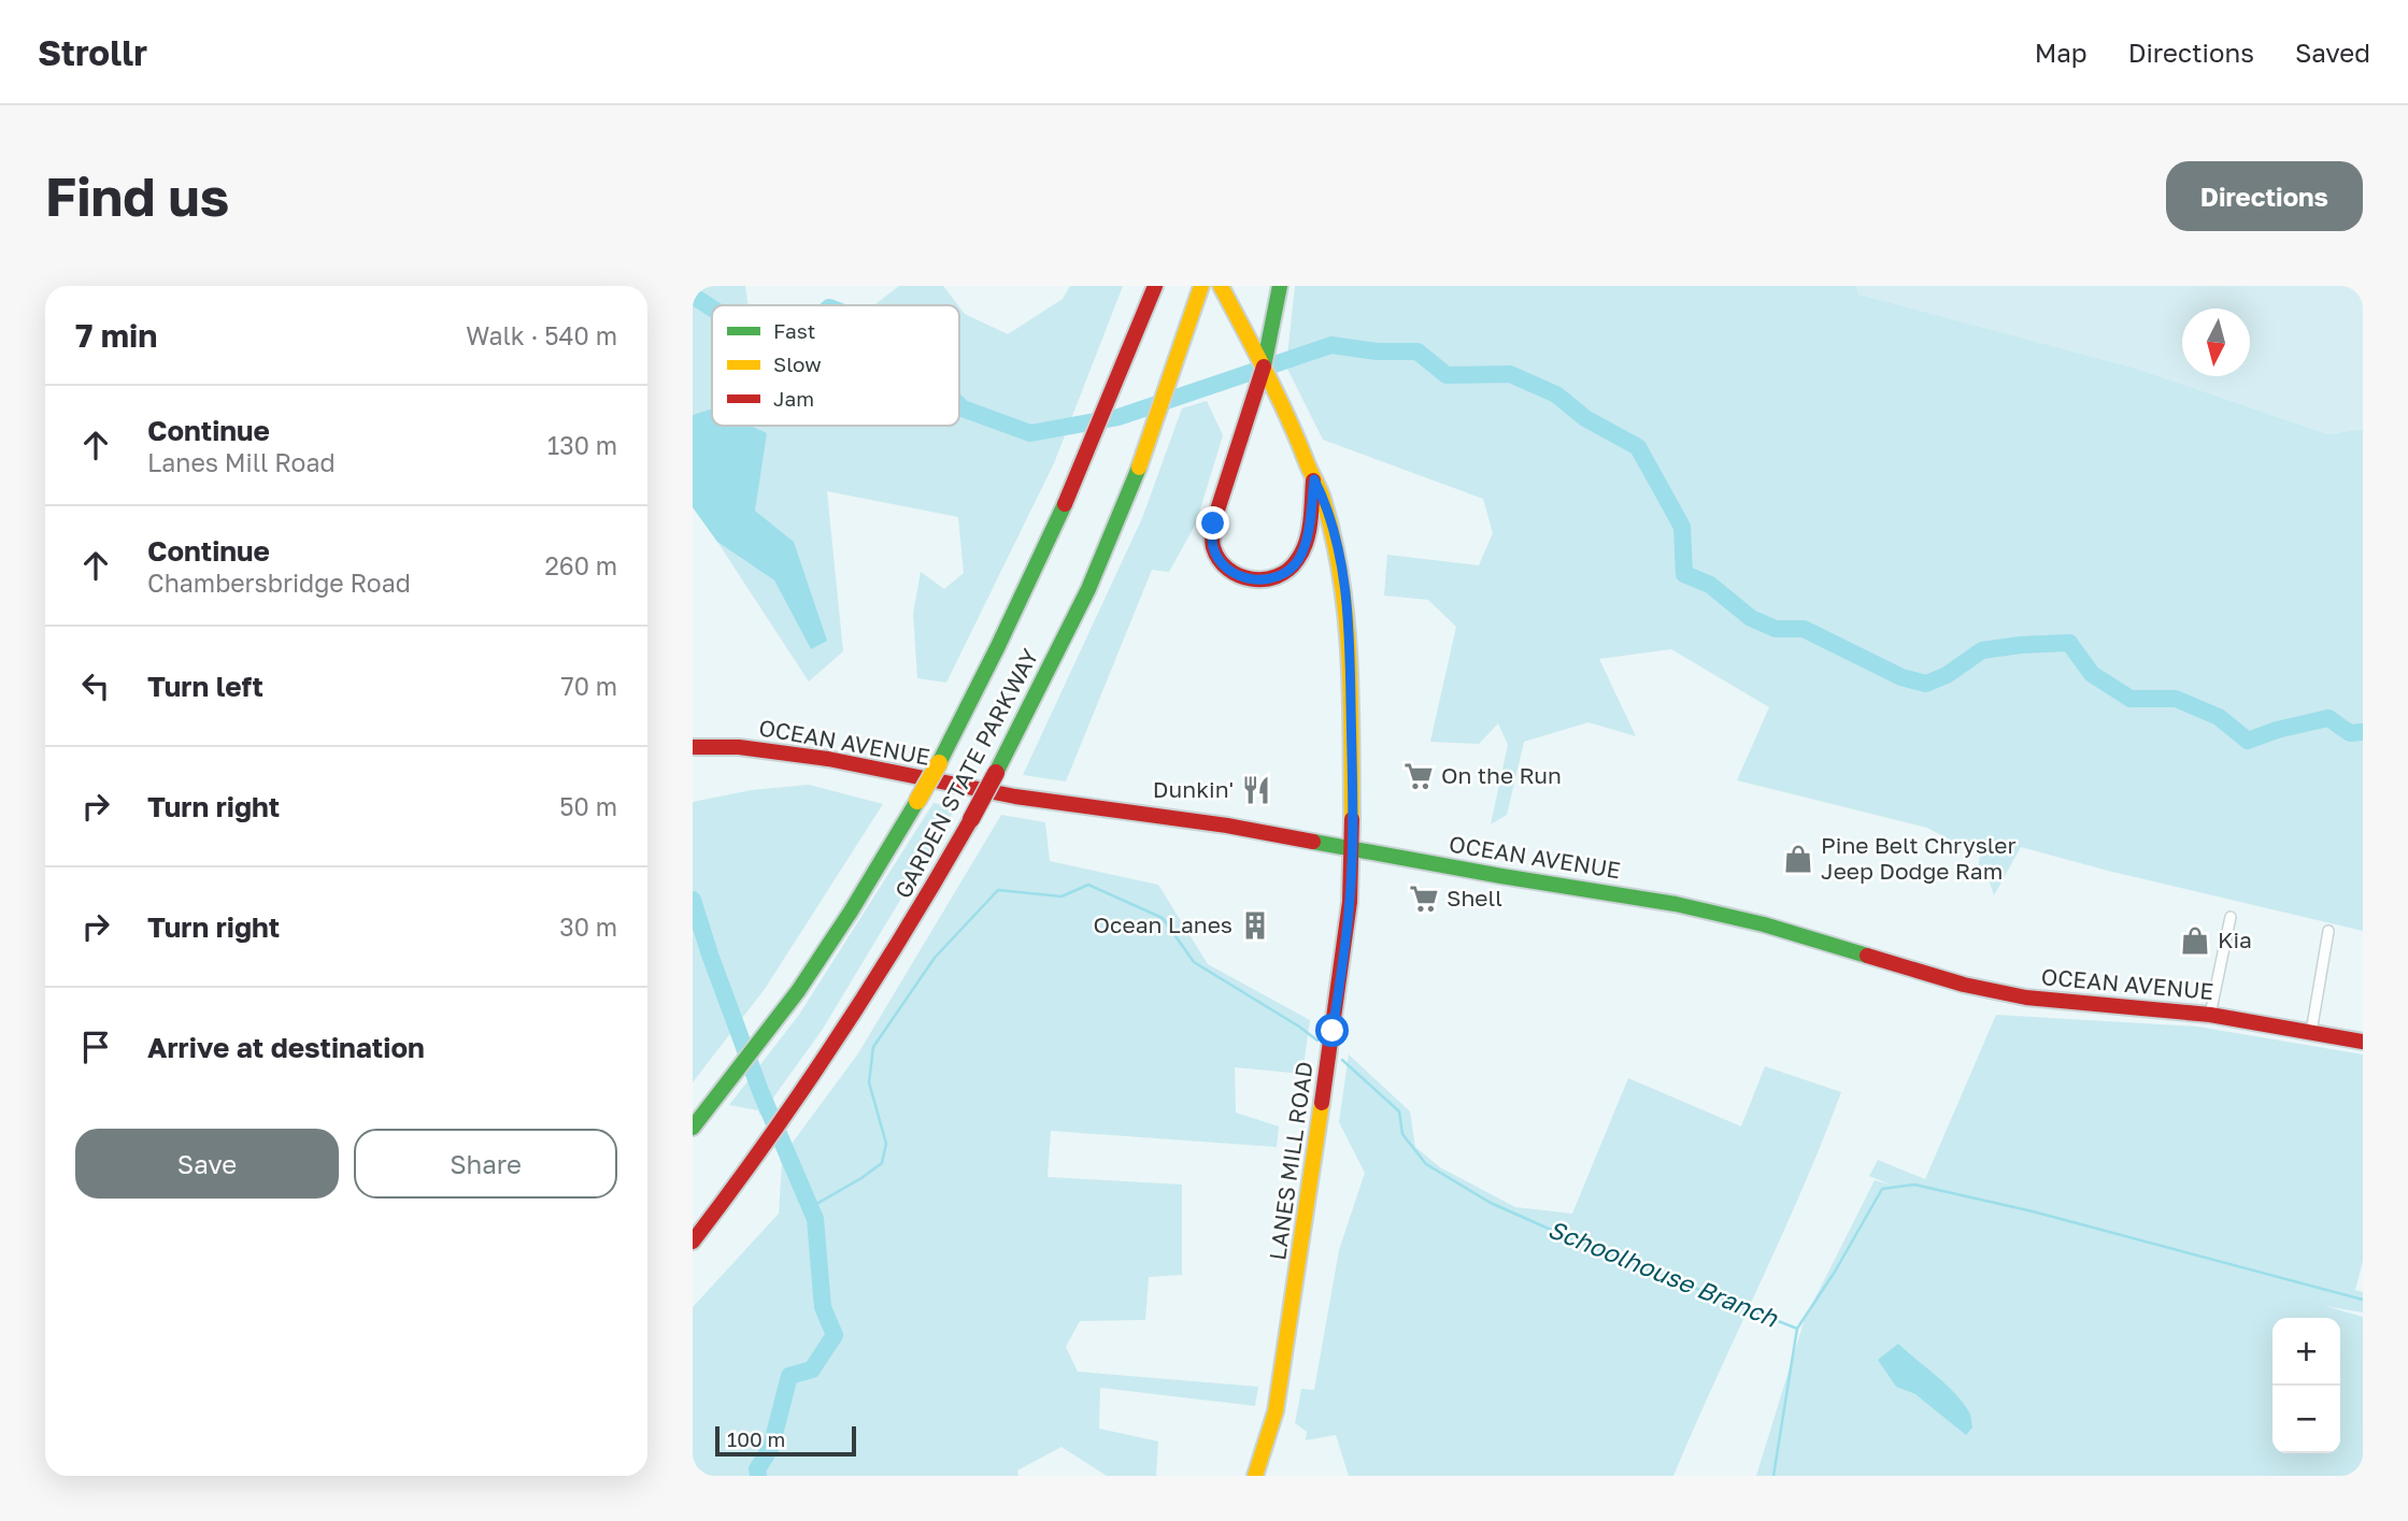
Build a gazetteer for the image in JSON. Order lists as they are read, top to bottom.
{
  "streets": {
    "main road": ["OCEAN AVENUE", "GARDEN STATE PARKWAY", "LANES MILL ROAD"]
  },
  "crossings": [
    ["OCEAN AVENUE", "LANES MILL ROAD"]
  ],
  "water": ["Schoolhouse Branch"],
  "places": {
    "supermarket": ["On the Run", "Shell"],
    "restaurant": ["Dunkin'"],
    "shop": ["Pine Belt Chrysler Jeep Dodge Ram", "Kia"],
    "building": ["Ocean Lanes"]
  },
  "legend": ["Fast", "Slow", "Jam"],
  "scale_bar": "100 m",
  "north": "bottom",
  "page": {
    "header": "Strollr",
    "nav": ["Map", "Directions", "Saved"],
    "buttons": [
      "Directions",
      ["Save", "Share"]
    ],
    "title": "Find us",
    "heading": ["7 min", "Walk · 540 m"],
    "list": [
      ["Continue", "Lanes Mill Road", "130 m"],
      ["Continue", "Chambersbridge Road", "260 m"],
      ["Turn left", "70 m"],
      ["Turn right", "50 m"],
      ["Turn right", "30 m"],
      "Arrive at destination"
    ],
    "map_buttons": ["+", "−"],
    "scale": "100 m"
  }
}
